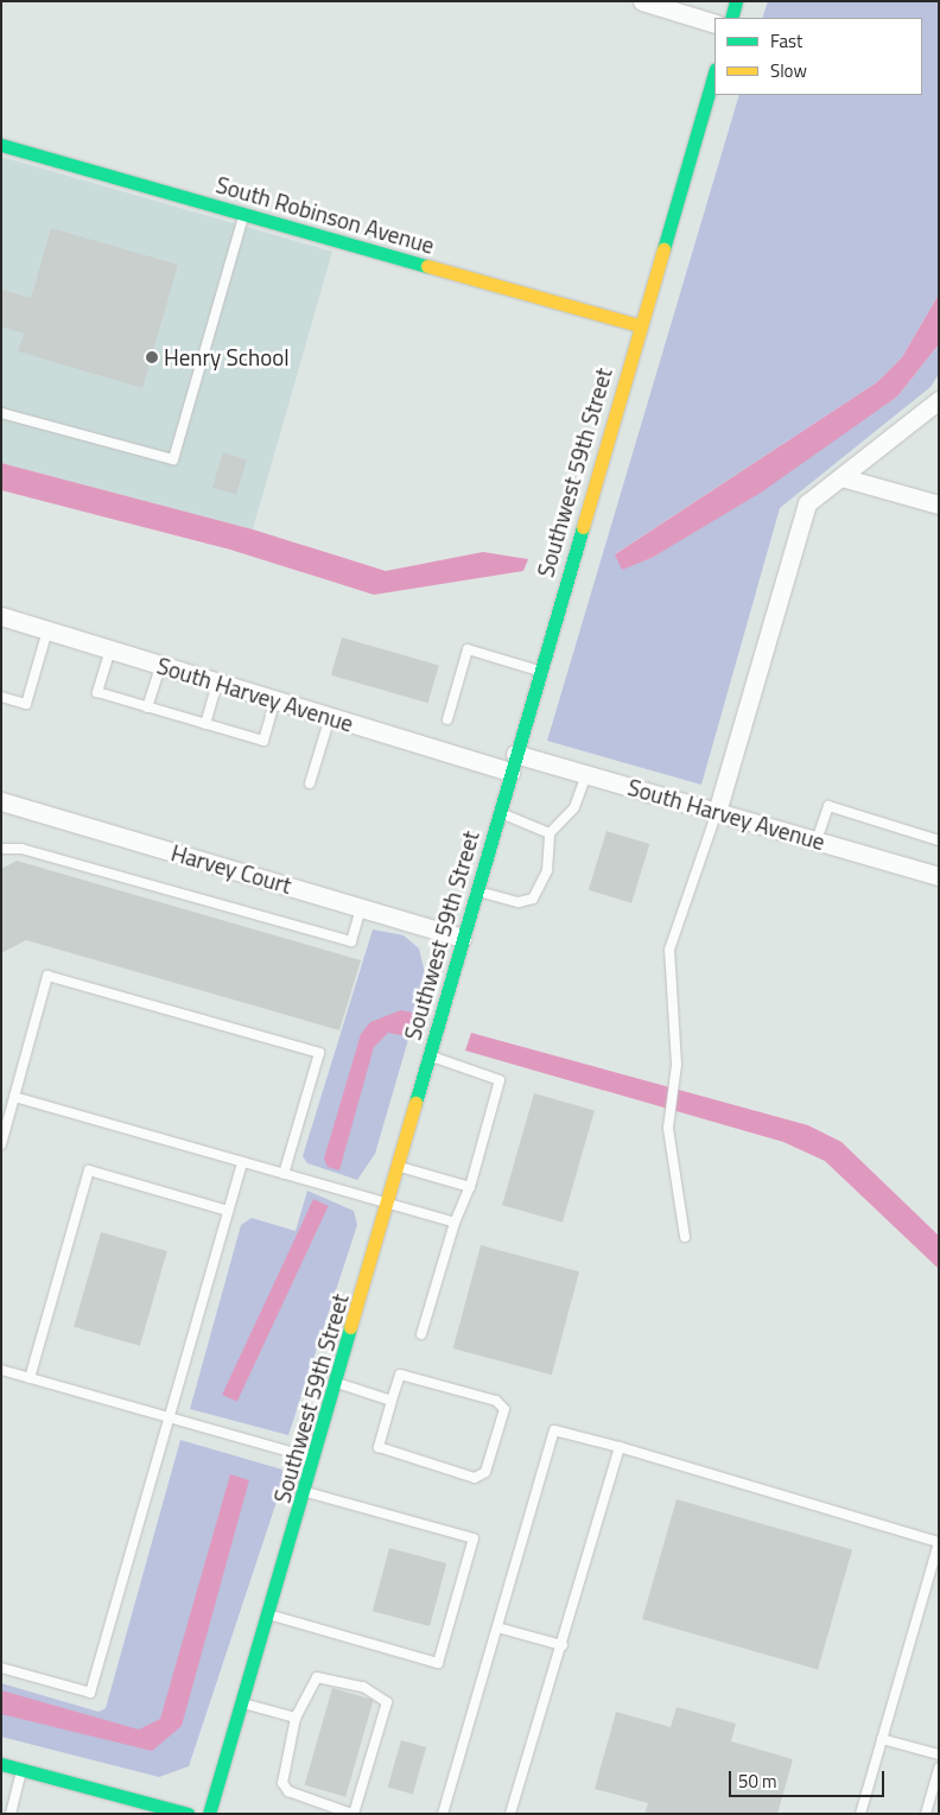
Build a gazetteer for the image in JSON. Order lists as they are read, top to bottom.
{
  "streets": {
    "main road": ["South Robinson Avenue", "Southwest 59th Street"],
    "street": ["South Harvey Avenue", "Harvey Court"]
  },
  "crossings": [
    ["South Robinson Avenue", "Southwest 59th Street"],
    ["Southwest 59th Street", "South Harvey Avenue"],
    ["Southwest 59th Street", "Harvey Court"]
  ],
  "places": ["Henry School"],
  "legend": ["Fast", "Slow"],
  "scale_bar": "50 m"
}
